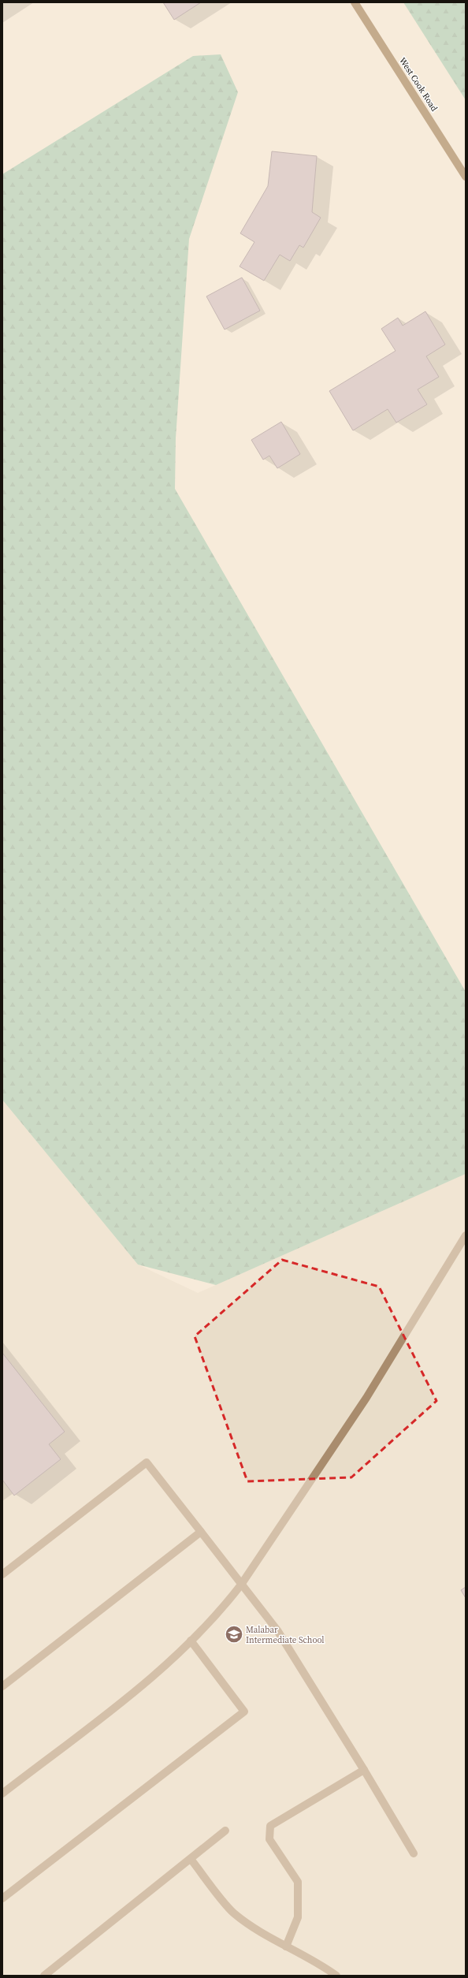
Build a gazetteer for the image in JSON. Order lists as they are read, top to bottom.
{
  "streets": {
    "main road": ["West Cook Road"]
  },
  "places": {
    "school or university": ["Malabar Intermediate School"]
  }
}
